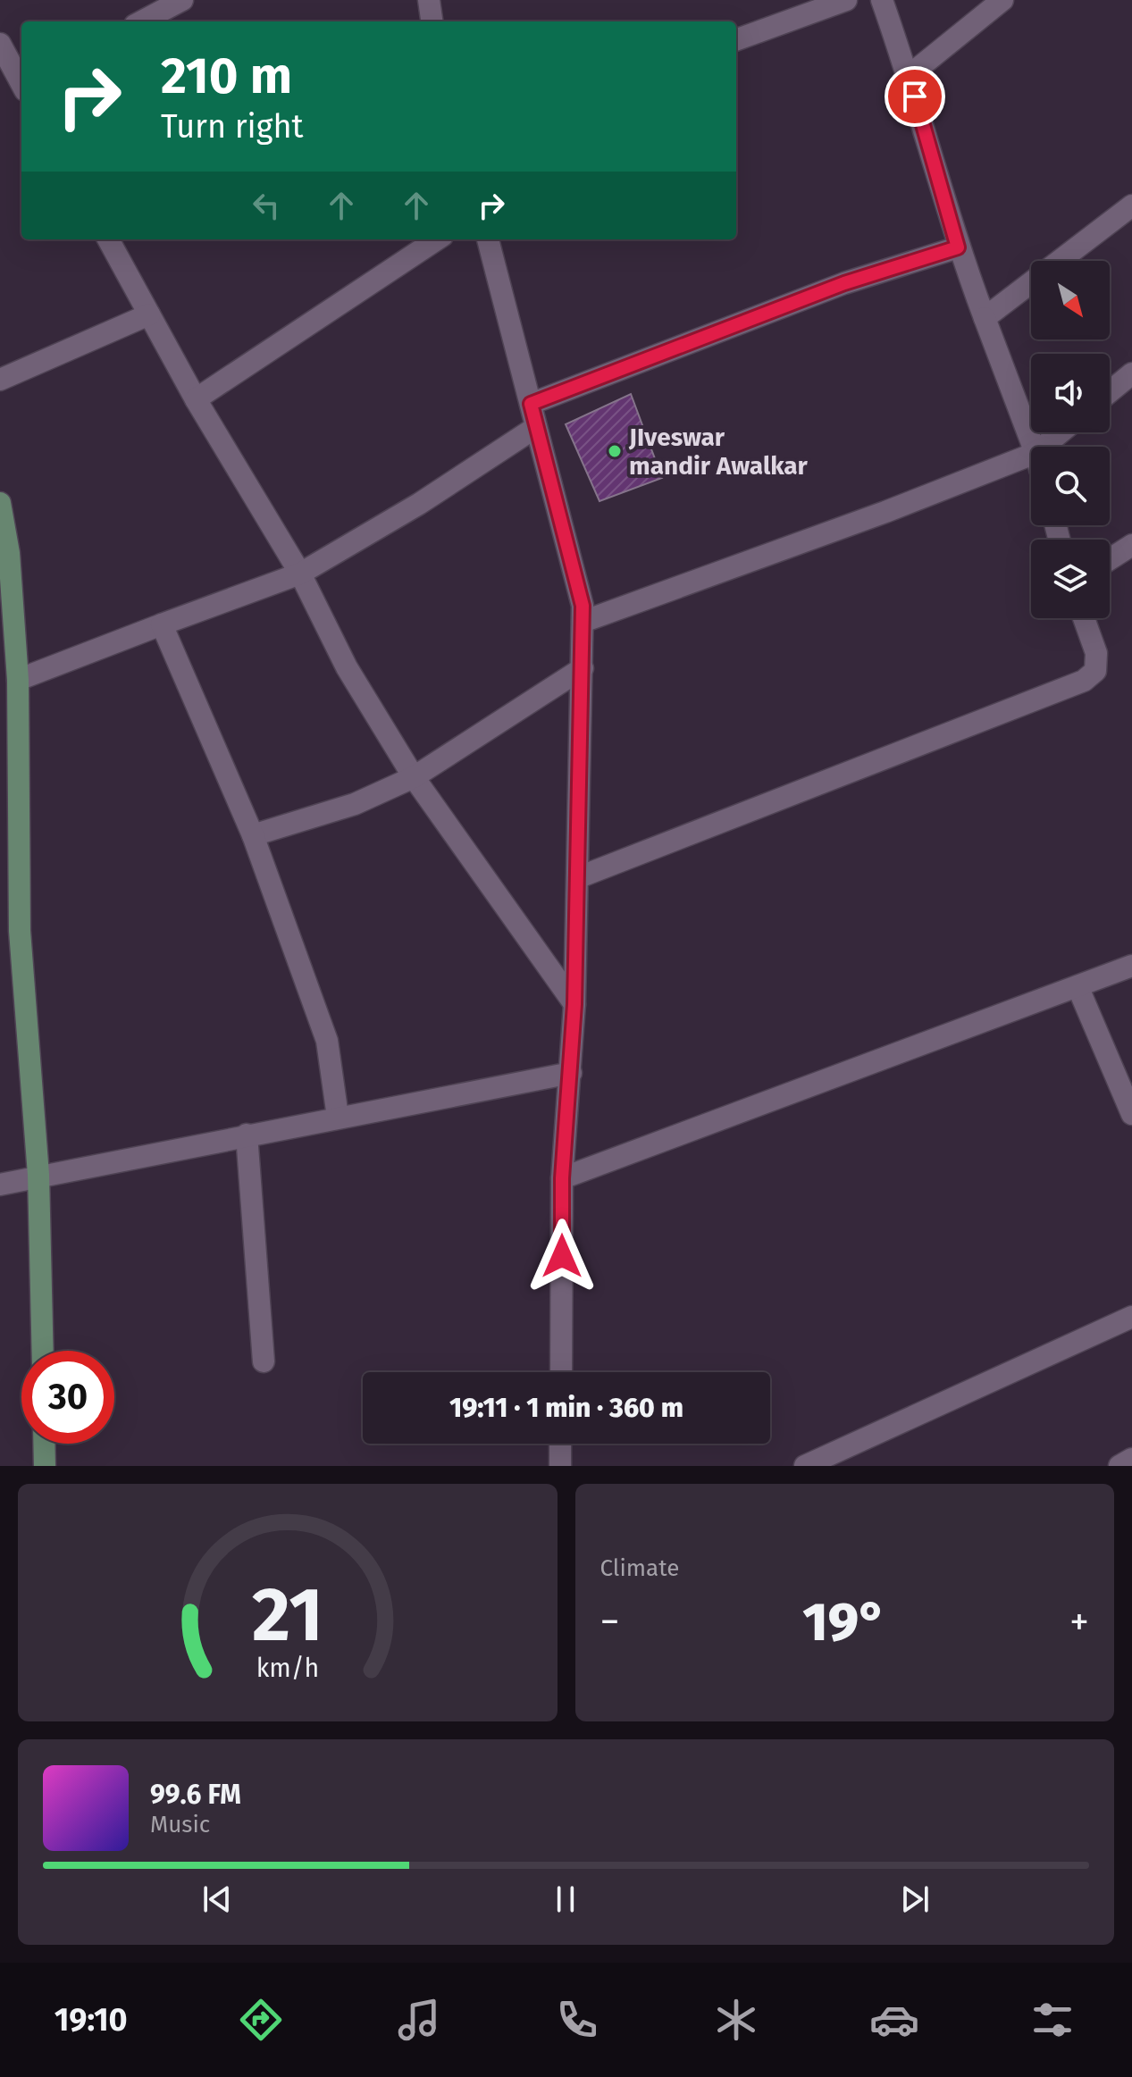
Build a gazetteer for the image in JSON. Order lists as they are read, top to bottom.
{
  "places": ["JIveswar mandir Awalkar"],
  "north": "bottom right",
  "page": {
    "turn": ["210 m", "Turn right"],
    "limit": "30",
    "trip": "19:11 · 1 min · 360 m",
    "tile": "Climate",
    "heat": ["−", "19°", "+"],
    "song": ["99.6 FM", "Music"],
    "tabs": "19:10",
    "gauge": ["21", "km/h"]
  }
}
